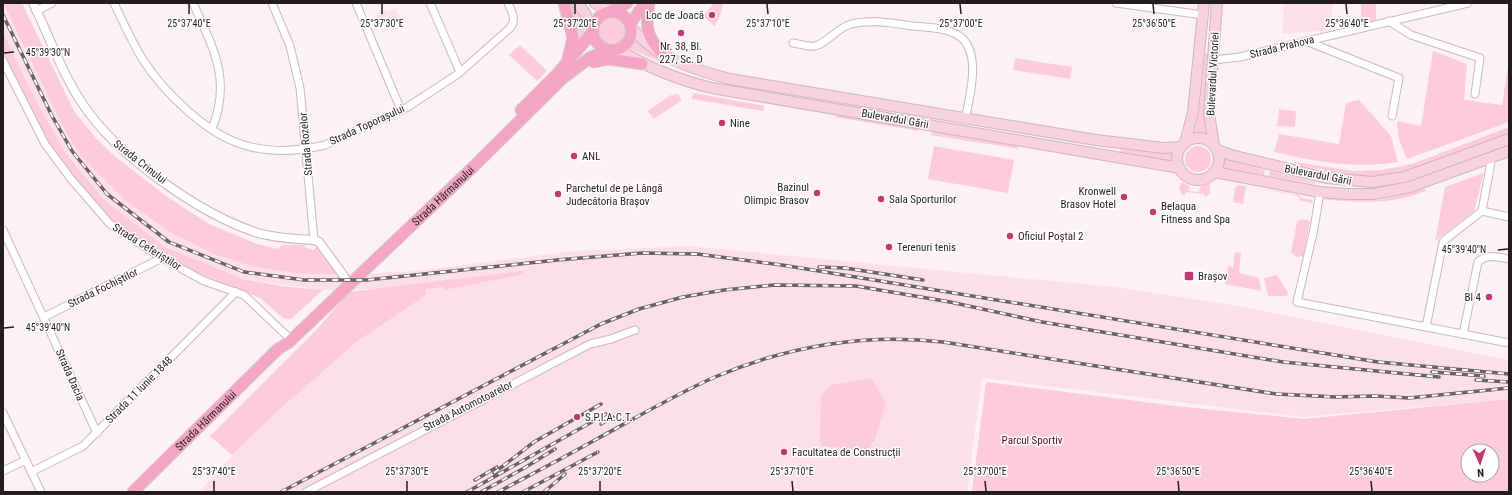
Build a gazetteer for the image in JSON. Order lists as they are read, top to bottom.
{
  "streets": {
    "main road": ["Bulevardul Victoriei", "Bulevardul Gării", "Strada Hărmanului"],
    "street": [
      "Strada Prahova",
      "Strada Toporașului",
      "Strada Rozelor",
      "Strada Crinului",
      "Strada Ceferiștilor",
      "Strada Fochiștilor",
      "Strada Dacia",
      "Strada 11 Iunie 1848",
      "Strada Automotoarelor"
    ]
  },
  "crossings": [
    ["Strada Prahova", "Bulevardul Victoriei"],
    ["Bulevardul Victoriei", "Bulevardul Gării"],
    ["Bulevardul Gării", "Strada Hărmanului"],
    ["Strada Toporașului", "Strada Rozelor"],
    ["Strada Rozelor", "Strada Crinului"],
    ["Strada Hărmanului", "Strada Ceferiștilor"],
    ["Strada Ceferiștilor", "Strada Fochiștilor"],
    ["Strada Ceferiștilor", "Strada 11 Iunie 1848"],
    ["Strada Fochiștilor", "Strada Dacia"],
    ["Strada Dacia", "Strada 11 Iunie 1848"]
  ],
  "parks": ["Parcul Sportiv"],
  "places": {
    "other": [
      "Loc de Joacă",
      "Nr. 38, Bl. 227, Sc. D",
      "Nine",
      "ANL",
      "Bazinul Olimpic Brasov",
      "Parchetul de pe Lângă Judecătoria Brașov",
      "Kronwell Brasov Hotel",
      "Sala Sporturilor",
      "Belaqua Fitness and Spa",
      "Oficiul Poștal 2",
      "Terenuri tenis",
      "Bl 4",
      "S.P.I.A.C.T.",
      "Facultatea de Construcții"
    ],
    "transit": ["Brașov"]
  },
  "north": "bottom",
  "coordinates": [
    "25°37'40\"E",
    "25°37'30\"E",
    "25°37'20\"E",
    "25°37'10\"E",
    "25°37'00\"E",
    "25°36'50\"E",
    "25°36'40\"E",
    "45°39'30\"N",
    "45°39'40\"N"
  ]
}
